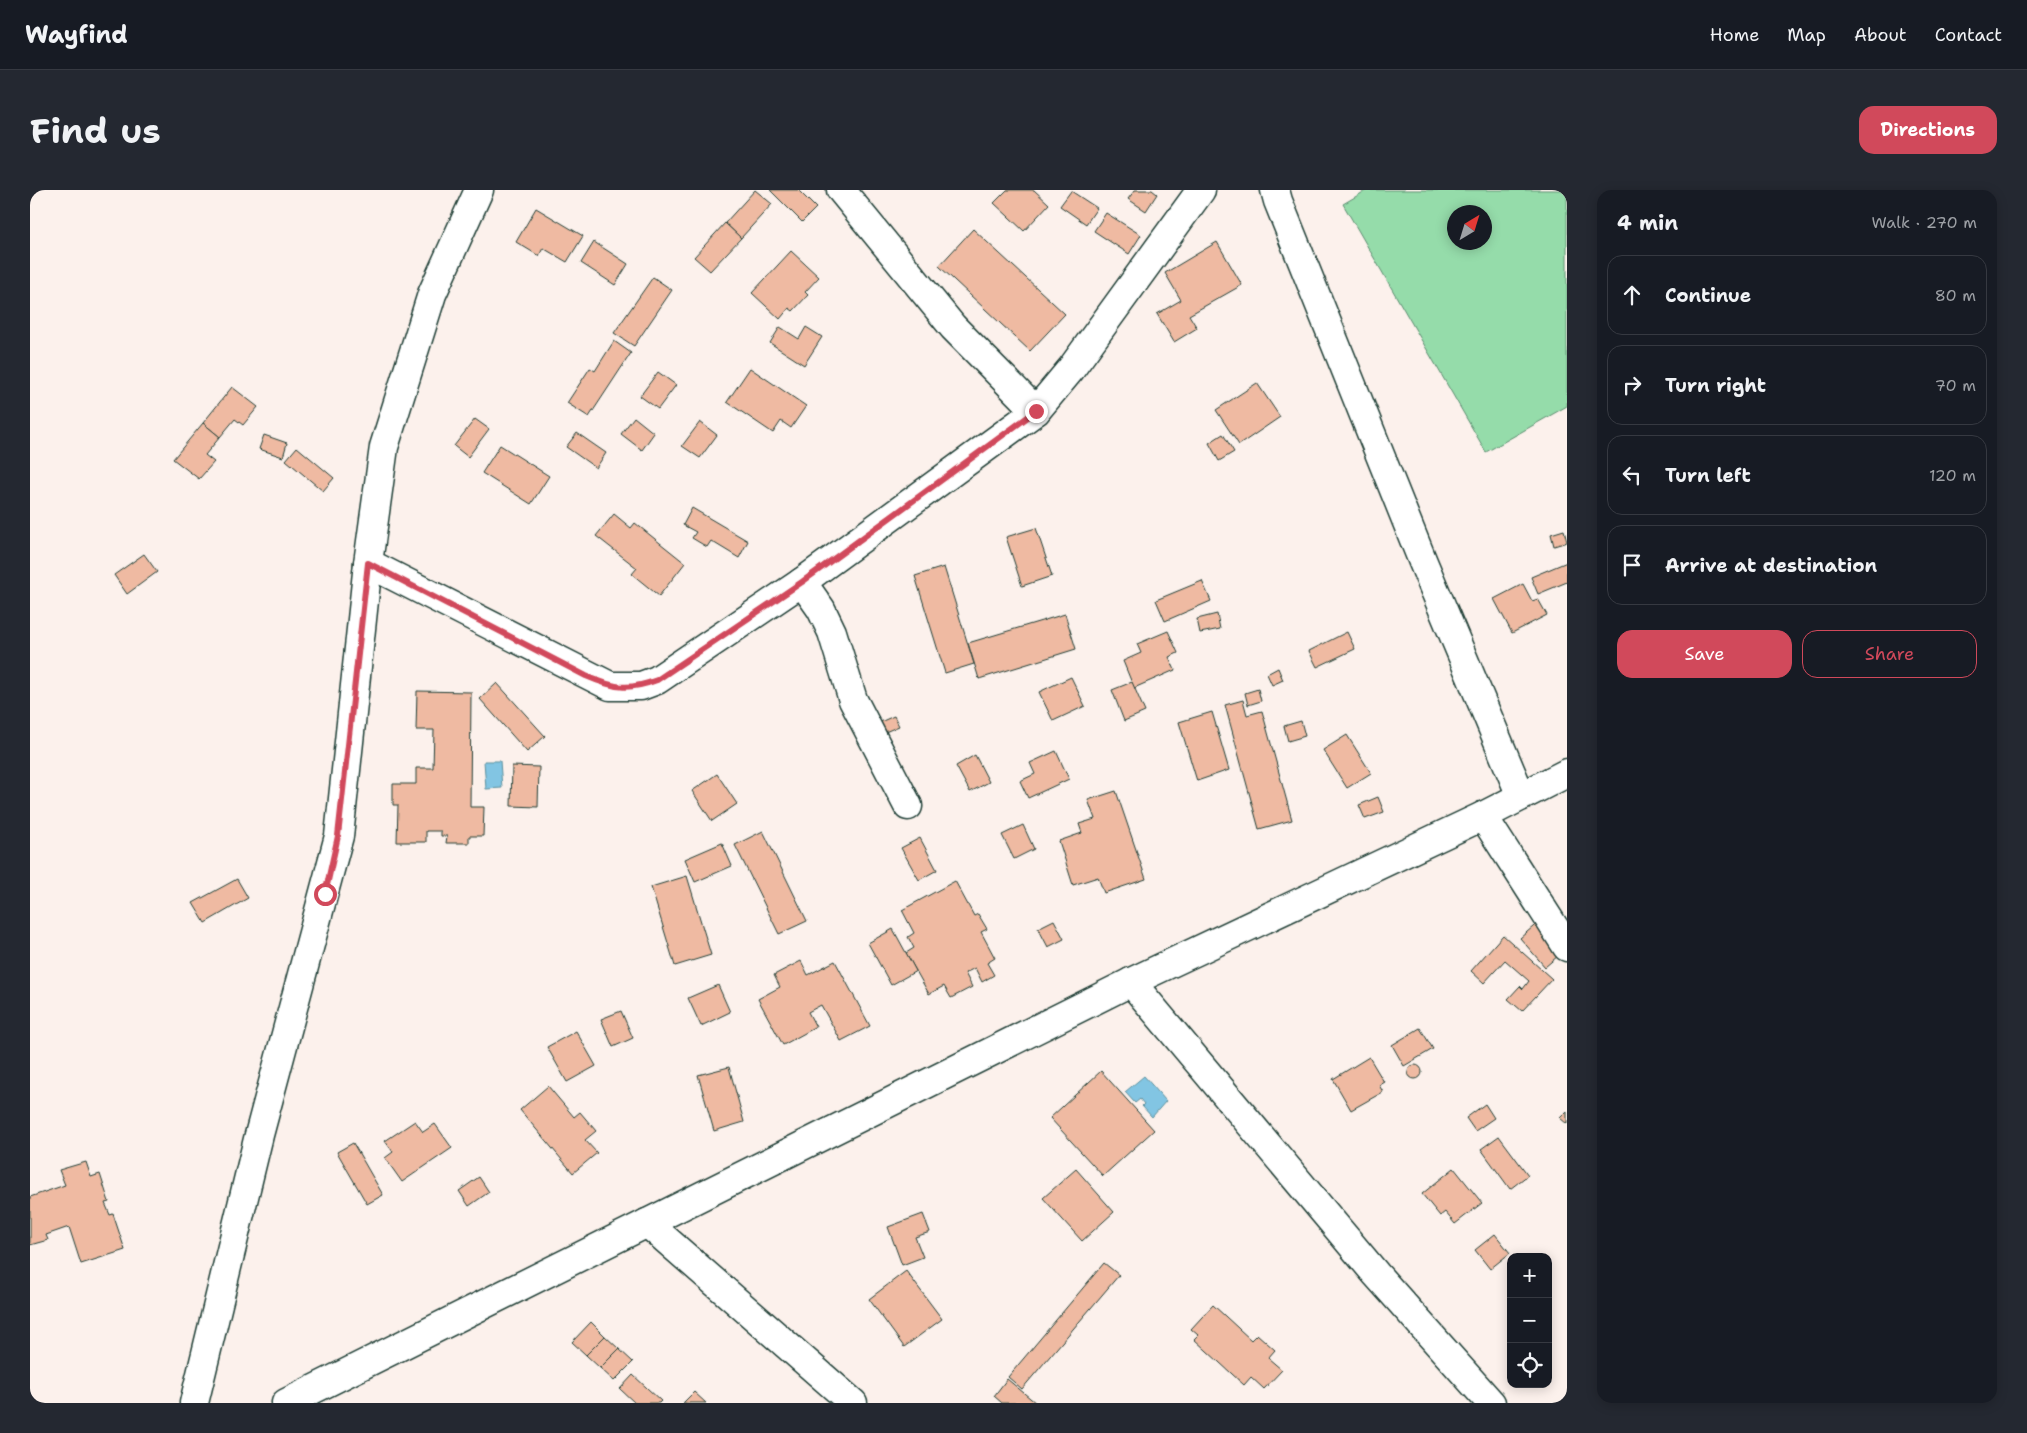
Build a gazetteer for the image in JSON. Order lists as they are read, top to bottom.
{
  "north": "top right",
  "page": {
    "header": "Wayfind",
    "nav": [
      "Home",
      "Map",
      "About",
      "Contact"
    ],
    "buttons": [
      "Directions",
      ["Save", "Share"]
    ],
    "title": "Find us",
    "heading": ["4 min", "Walk · 270 m"],
    "list": [
      ["Continue", "80 m"],
      ["Turn right", "70 m"],
      ["Turn left", "120 m"],
      "Arrive at destination"
    ],
    "map_buttons": ["+", "−"]
  }
}
